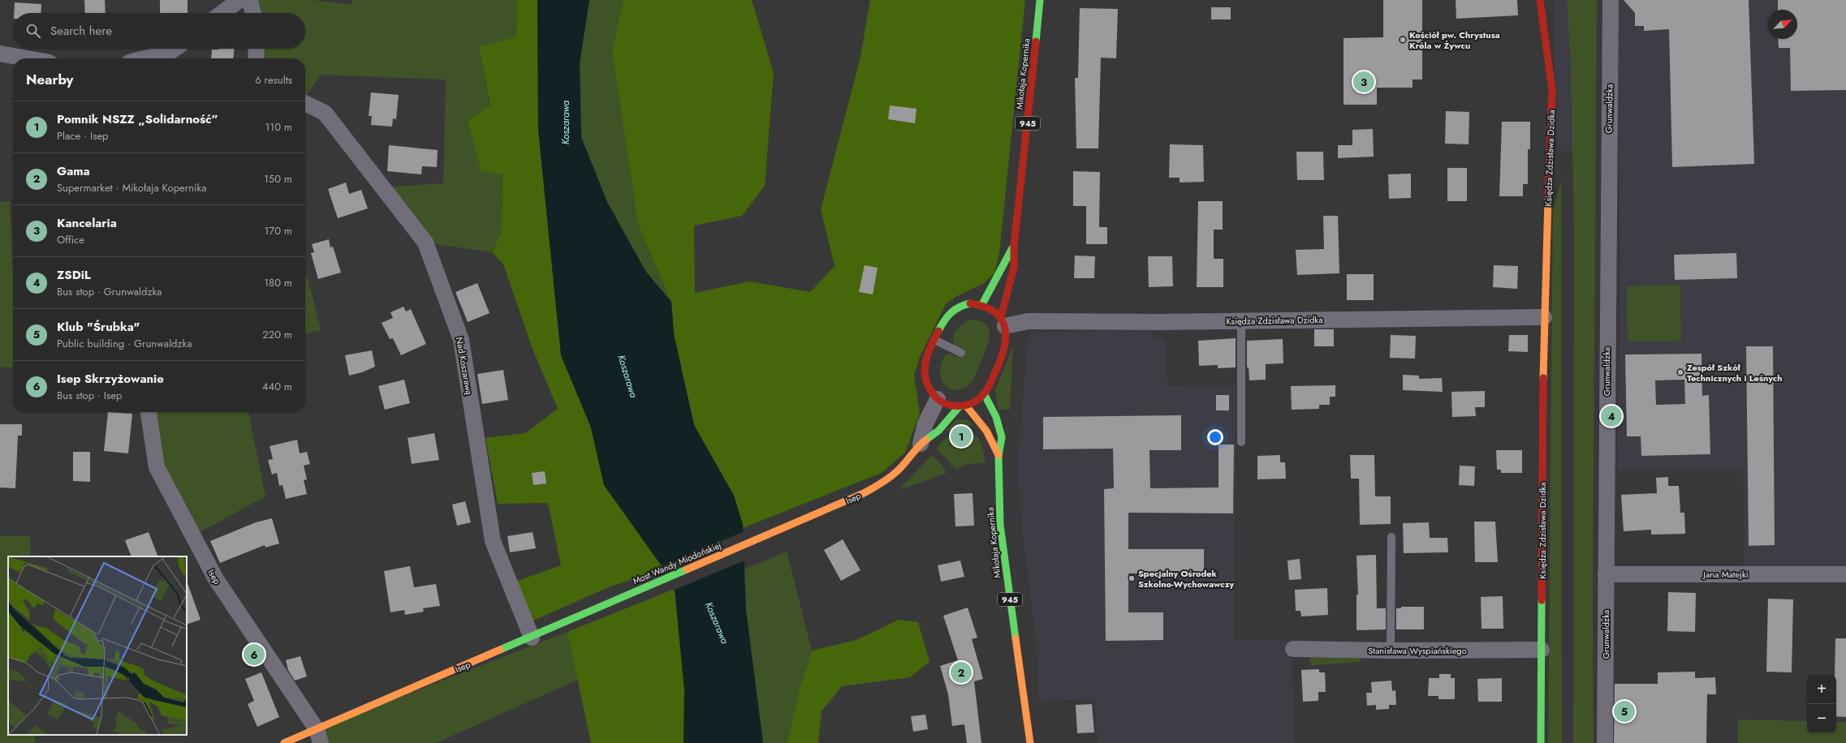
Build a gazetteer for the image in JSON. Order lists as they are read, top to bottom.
{
  "streets": {
    "street": [
      "Mikołaja Kopernika",
      "Grunwaldzka",
      "945",
      "Księdza Zdzisława Dzidka",
      "Nad Koszarawą",
      "Isep",
      "Most Wandy Miodońskiej",
      "Jana Matejki",
      "Stanisława Wyspiańskiego"
    ]
  },
  "crossings": [
    ["Mikołaja Kopernika", "945"],
    ["Mikołaja Kopernika", "Księdza Zdzisława Dzidka"],
    ["Mikołaja Kopernika", "Isep"],
    ["Grunwaldzka", "Jana Matejki"],
    ["945", "Księdza Zdzisława Dzidka"],
    ["945", "Isep"],
    ["Księdza Zdzisława Dzidka", "Isep"],
    ["Księdza Zdzisława Dzidka", "Stanisława Wyspiańskiego"],
    ["Nad Koszarawą", "Isep"],
    ["Isep", "Most Wandy Miodońskiej"]
  ],
  "water": ["Koszarawa"],
  "places": ["Kościół pw. Chrystusa Króla w Żywcu", "Zespół Szkół Technicznych i Leśnych", "Specjalny Ośrodek Szkolno-Wychowawczy"],
  "north": "top right",
  "page": {
    "search": "Search here",
    "heading": ["Nearby", "6 results"],
    "pins": [
      "3",
      "4",
      "1",
      "6",
      "2",
      "5"
    ],
    "list": [
      {
        "mark": "1",
        "name": "Pomnik NSZZ „Solidarność”",
        "note": "Place · Isep",
        "value": "110 m"
      },
      {
        "mark": "2",
        "name": "Gama",
        "note": "Supermarket · Mikołaja Kopernika",
        "value": "150 m"
      },
      {
        "mark": "3",
        "name": "Kancelaria",
        "note": "Office",
        "value": "170 m"
      },
      {
        "mark": "4",
        "name": "ZSDiL",
        "note": "Bus stop · Grunwaldzka",
        "value": "180 m"
      },
      {
        "mark": "5",
        "name": "Klub \"Śrubka\"",
        "note": "Public building · Grunwaldzka",
        "value": "220 m"
      },
      {
        "mark": "6",
        "name": "Isep Skrzyżowanie",
        "note": "Bus stop · Isep",
        "value": "440 m"
      }
    ],
    "map_buttons": ["+", "−"]
  }
}
